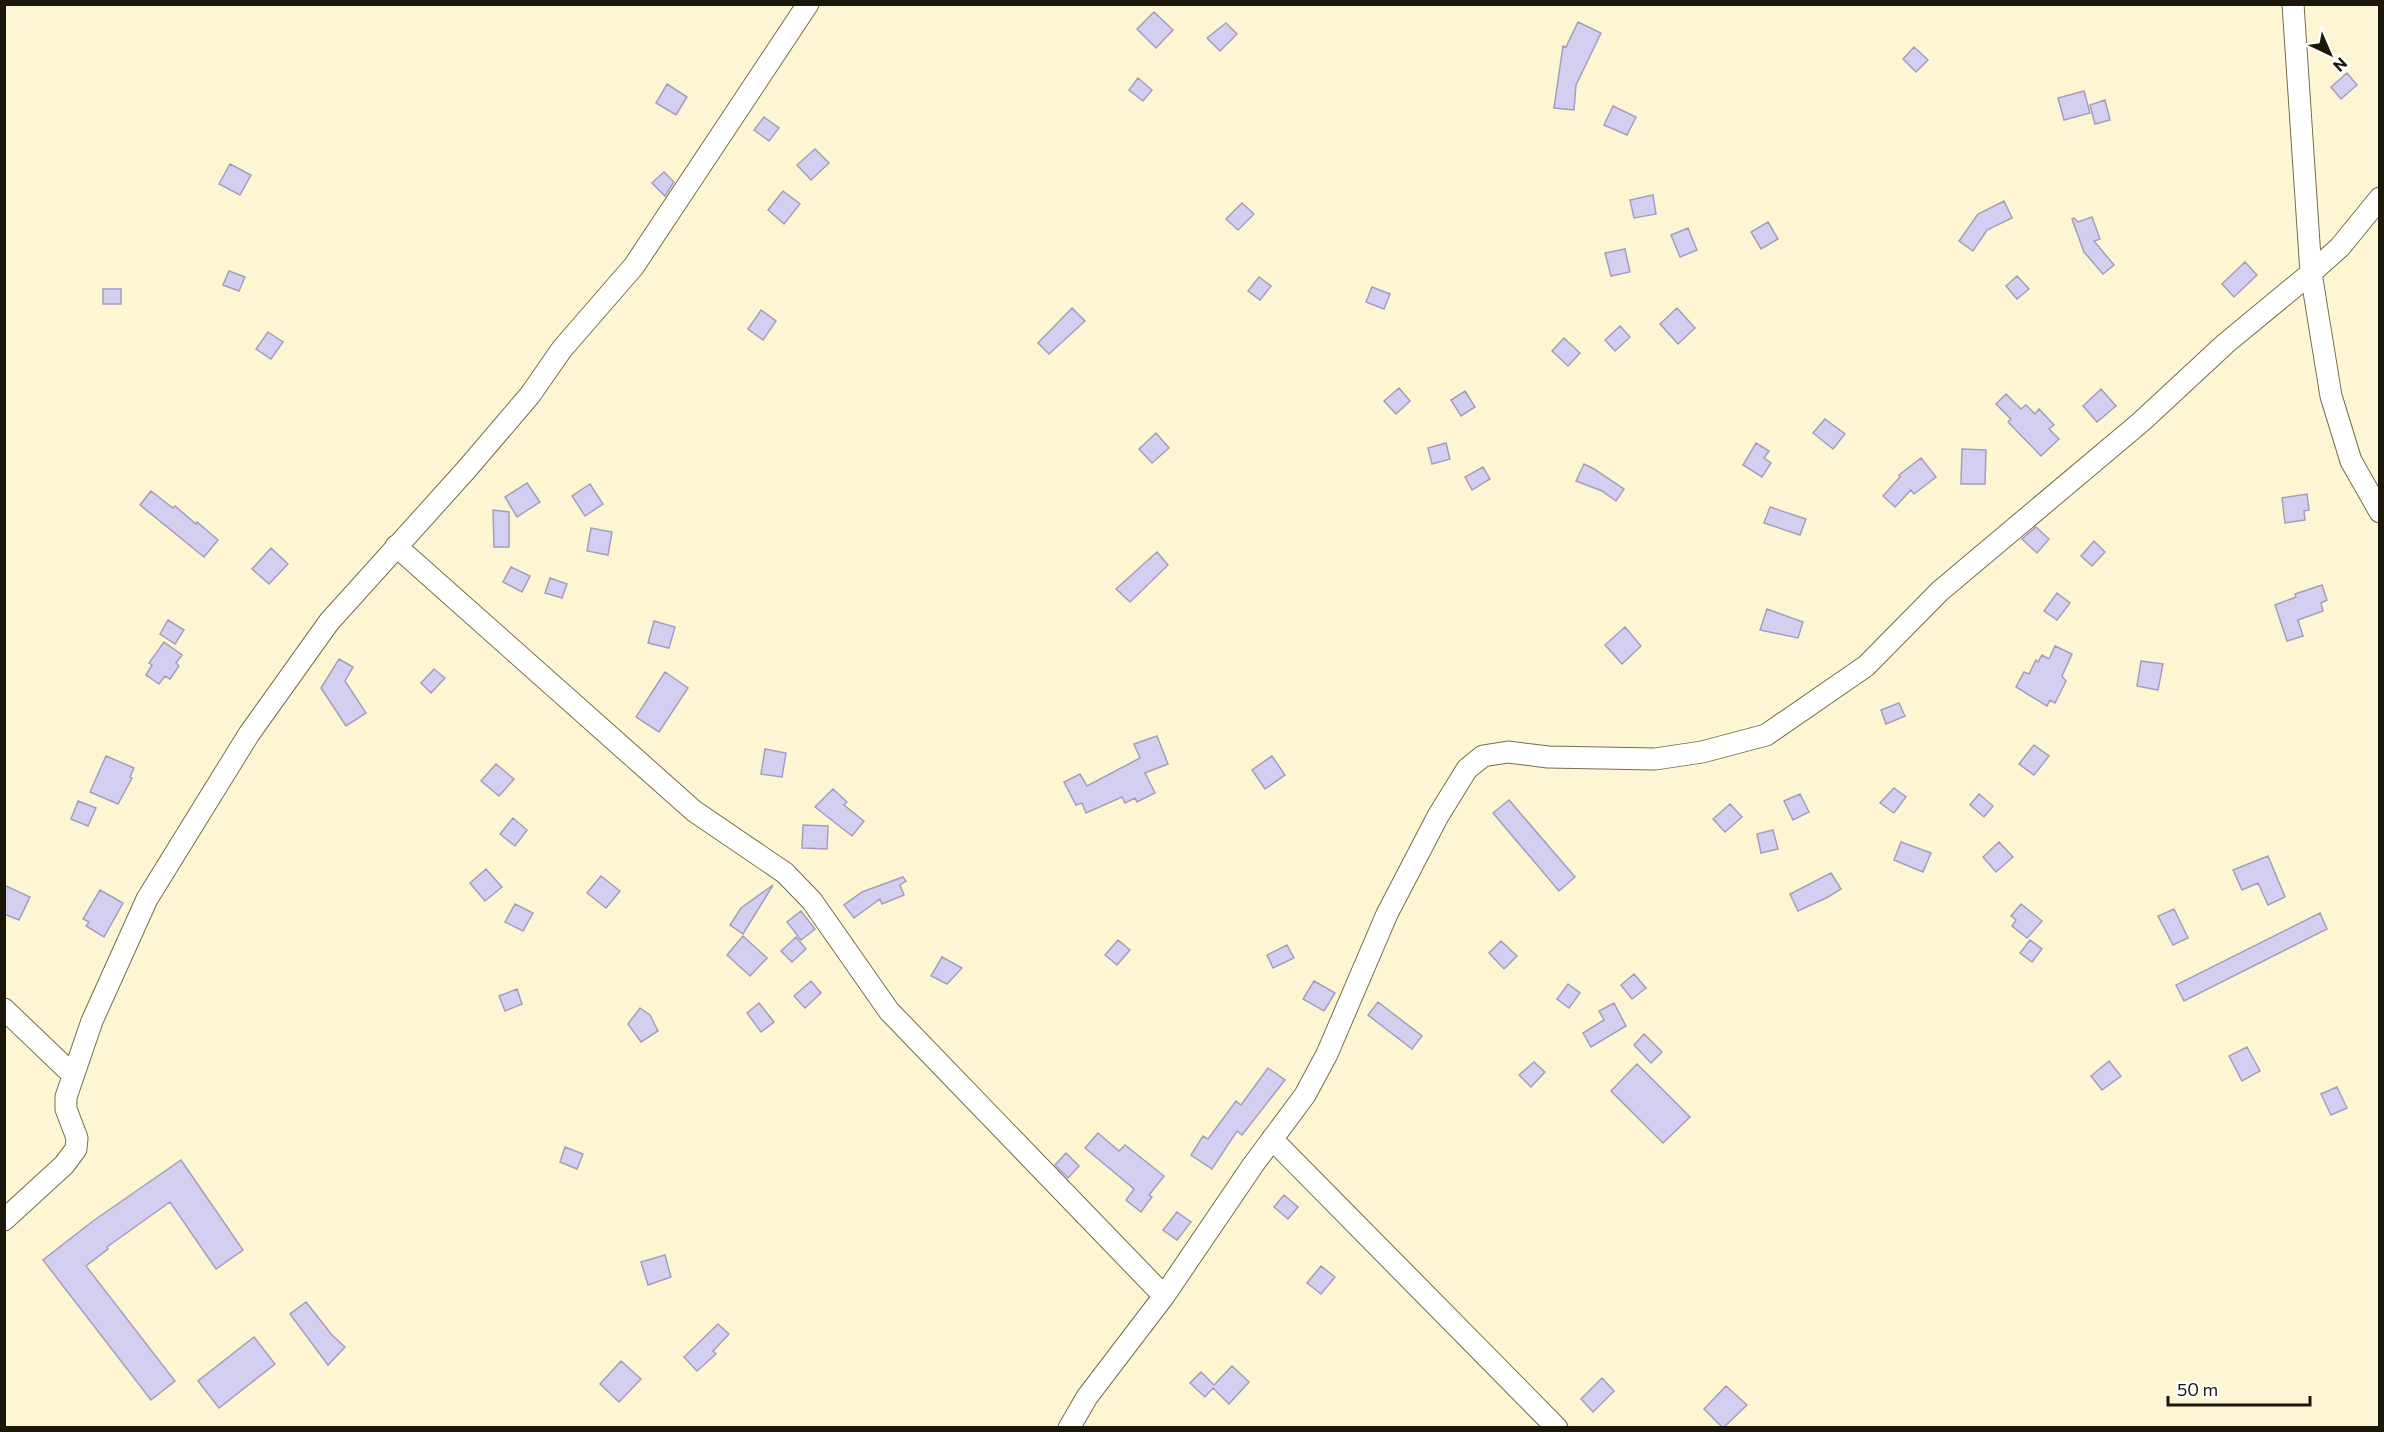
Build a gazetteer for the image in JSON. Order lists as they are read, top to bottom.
{
  "scale_bar": "50 m",
  "north": "bottom right"
}
